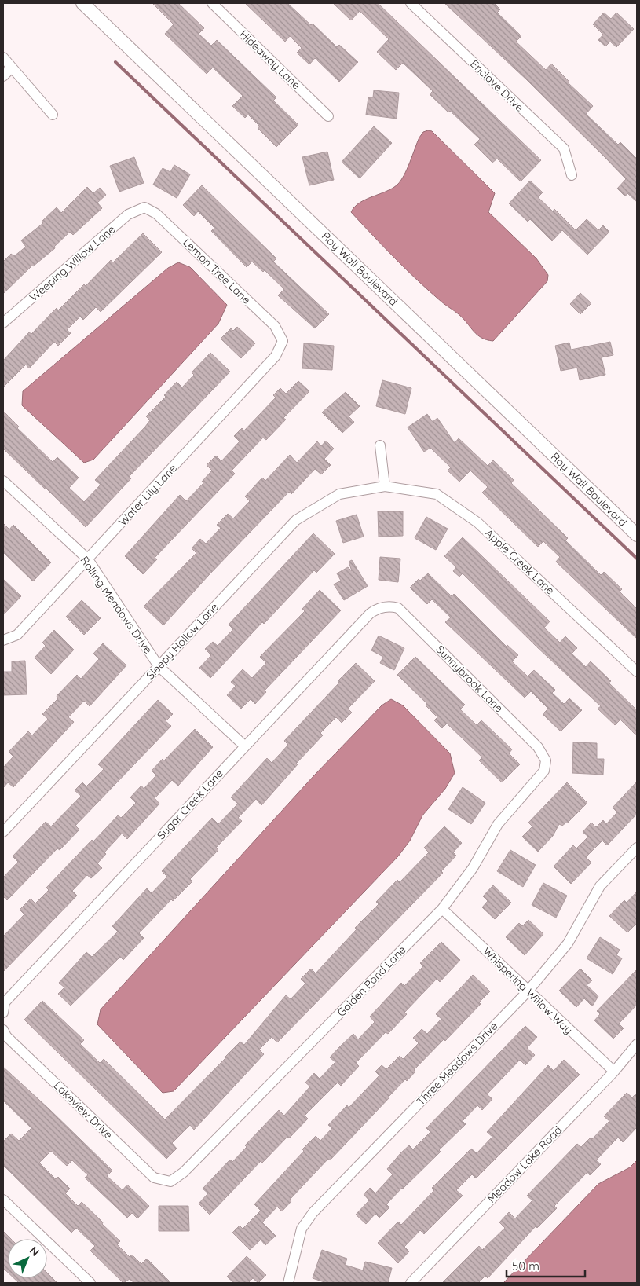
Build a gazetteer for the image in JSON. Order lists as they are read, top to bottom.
{
  "streets": {
    "street": [
      "Hideaway Lane",
      "Enclave Drive",
      "Weeping Willow Lane",
      "Roy Wall Boulevard",
      "Lemon Tree Lane",
      "Water Lily Lane",
      "Apple Creek Lane",
      "Rolling Meadows Drive",
      "Sleepy Hollow Lane",
      "Sunnybrook Lane",
      "Sugar Creek Lane",
      "Golden Pond Lane",
      "Whispering Willow Way",
      "Three Meadows Drive",
      "Lakeview Drive",
      "Meadow Lake Road"
    ]
  },
  "crossings": [
    ["Weeping Willow Lane", "Lemon Tree Lane"],
    ["Lemon Tree Lane", "Water Lily Lane"],
    ["Water Lily Lane", "Rolling Meadows Drive"],
    ["Apple Creek Lane", "Sleepy Hollow Lane"],
    ["Rolling Meadows Drive", "Sleepy Hollow Lane"],
    ["Rolling Meadows Drive", "Sugar Creek Lane"],
    ["Sunnybrook Lane", "Sugar Creek Lane"],
    ["Sunnybrook Lane", "Golden Pond Lane"],
    ["Golden Pond Lane", "Whispering Willow Way"],
    ["Golden Pond Lane", "Lakeview Drive"],
    ["Whispering Willow Way", "Three Meadows Drive"],
    ["Whispering Willow Way", "Meadow Lake Road"]
  ],
  "scale_bar": "50 m",
  "north": "top right"
}
